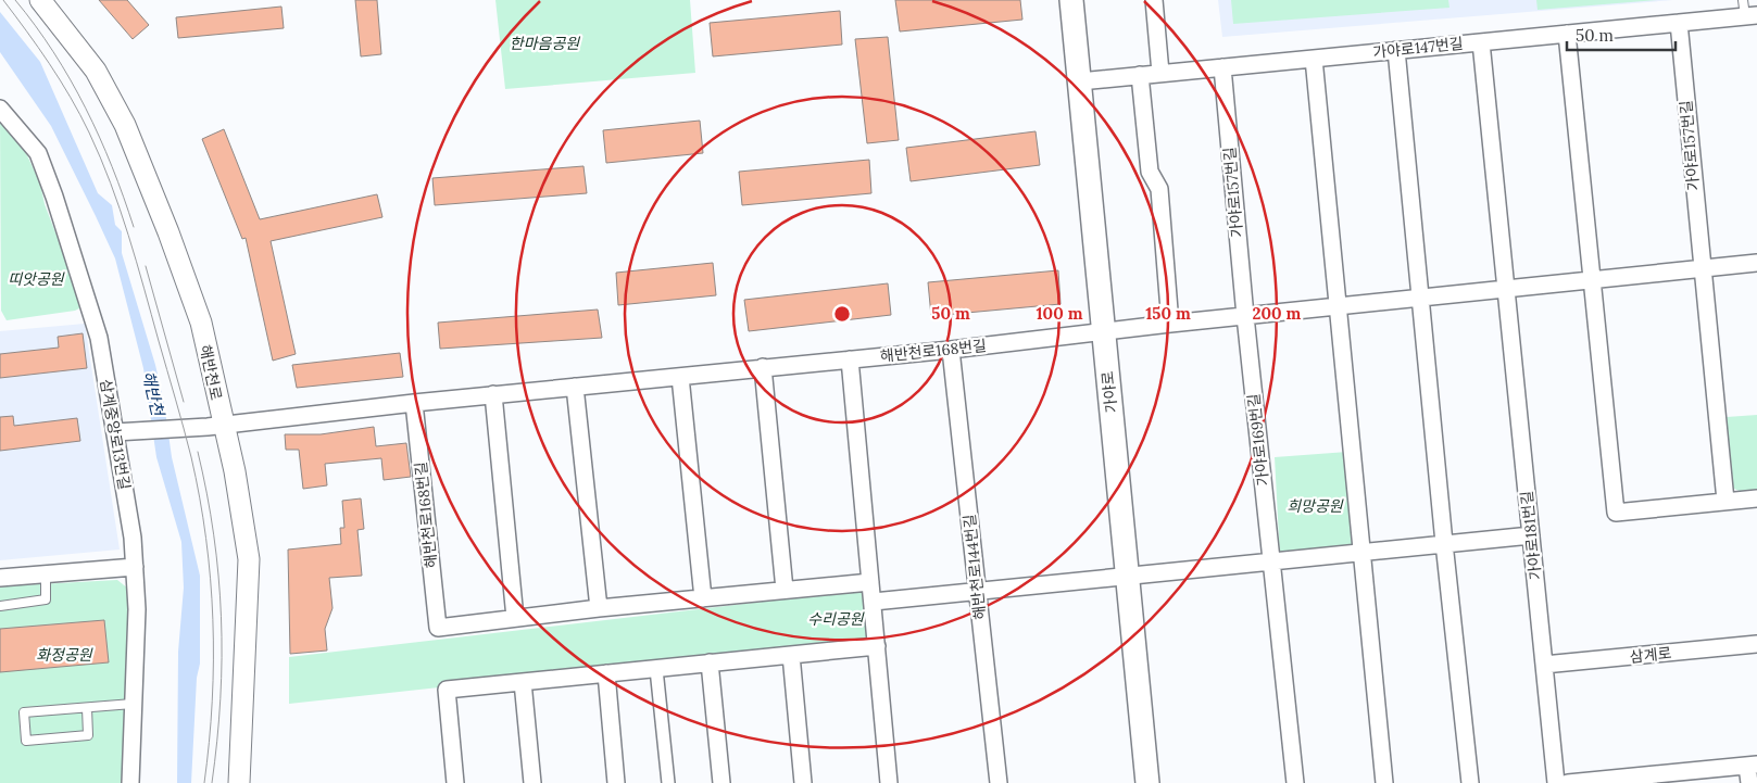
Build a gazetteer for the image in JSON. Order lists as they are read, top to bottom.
{
  "streets": {
    "main road": ["가야로"],
    "street": [
      "가야로147번길",
      "가야로157번길",
      "해반천로168번길",
      "해반천로",
      "삼계중앙로13번길",
      "가야로169번길",
      "가야로181번길",
      "해반천로144번길",
      "삼계로"
    ]
  },
  "crossings": [
    ["가야로147번길", "가야로157번길"],
    ["가야로147번길", "가야로"],
    ["가야로157번길", "가야로169번길"],
    ["해반천로168번길", "해반천로"],
    ["해반천로168번길", "가야로"],
    ["해반천로168번길", "삼계중앙로13번길"],
    ["해반천로168번길", "해반천로144번길"],
    ["가야로181번길", "삼계로"]
  ],
  "water": ["해반천"],
  "parks": [
    "한마음공원",
    "띠앗공원",
    "희망공원",
    "수리공원",
    "화정공원"
  ],
  "scale_bar": "50 m",
  "rings": [
    "50 m",
    "100 m",
    "150 m",
    "200 m"
  ]
}
